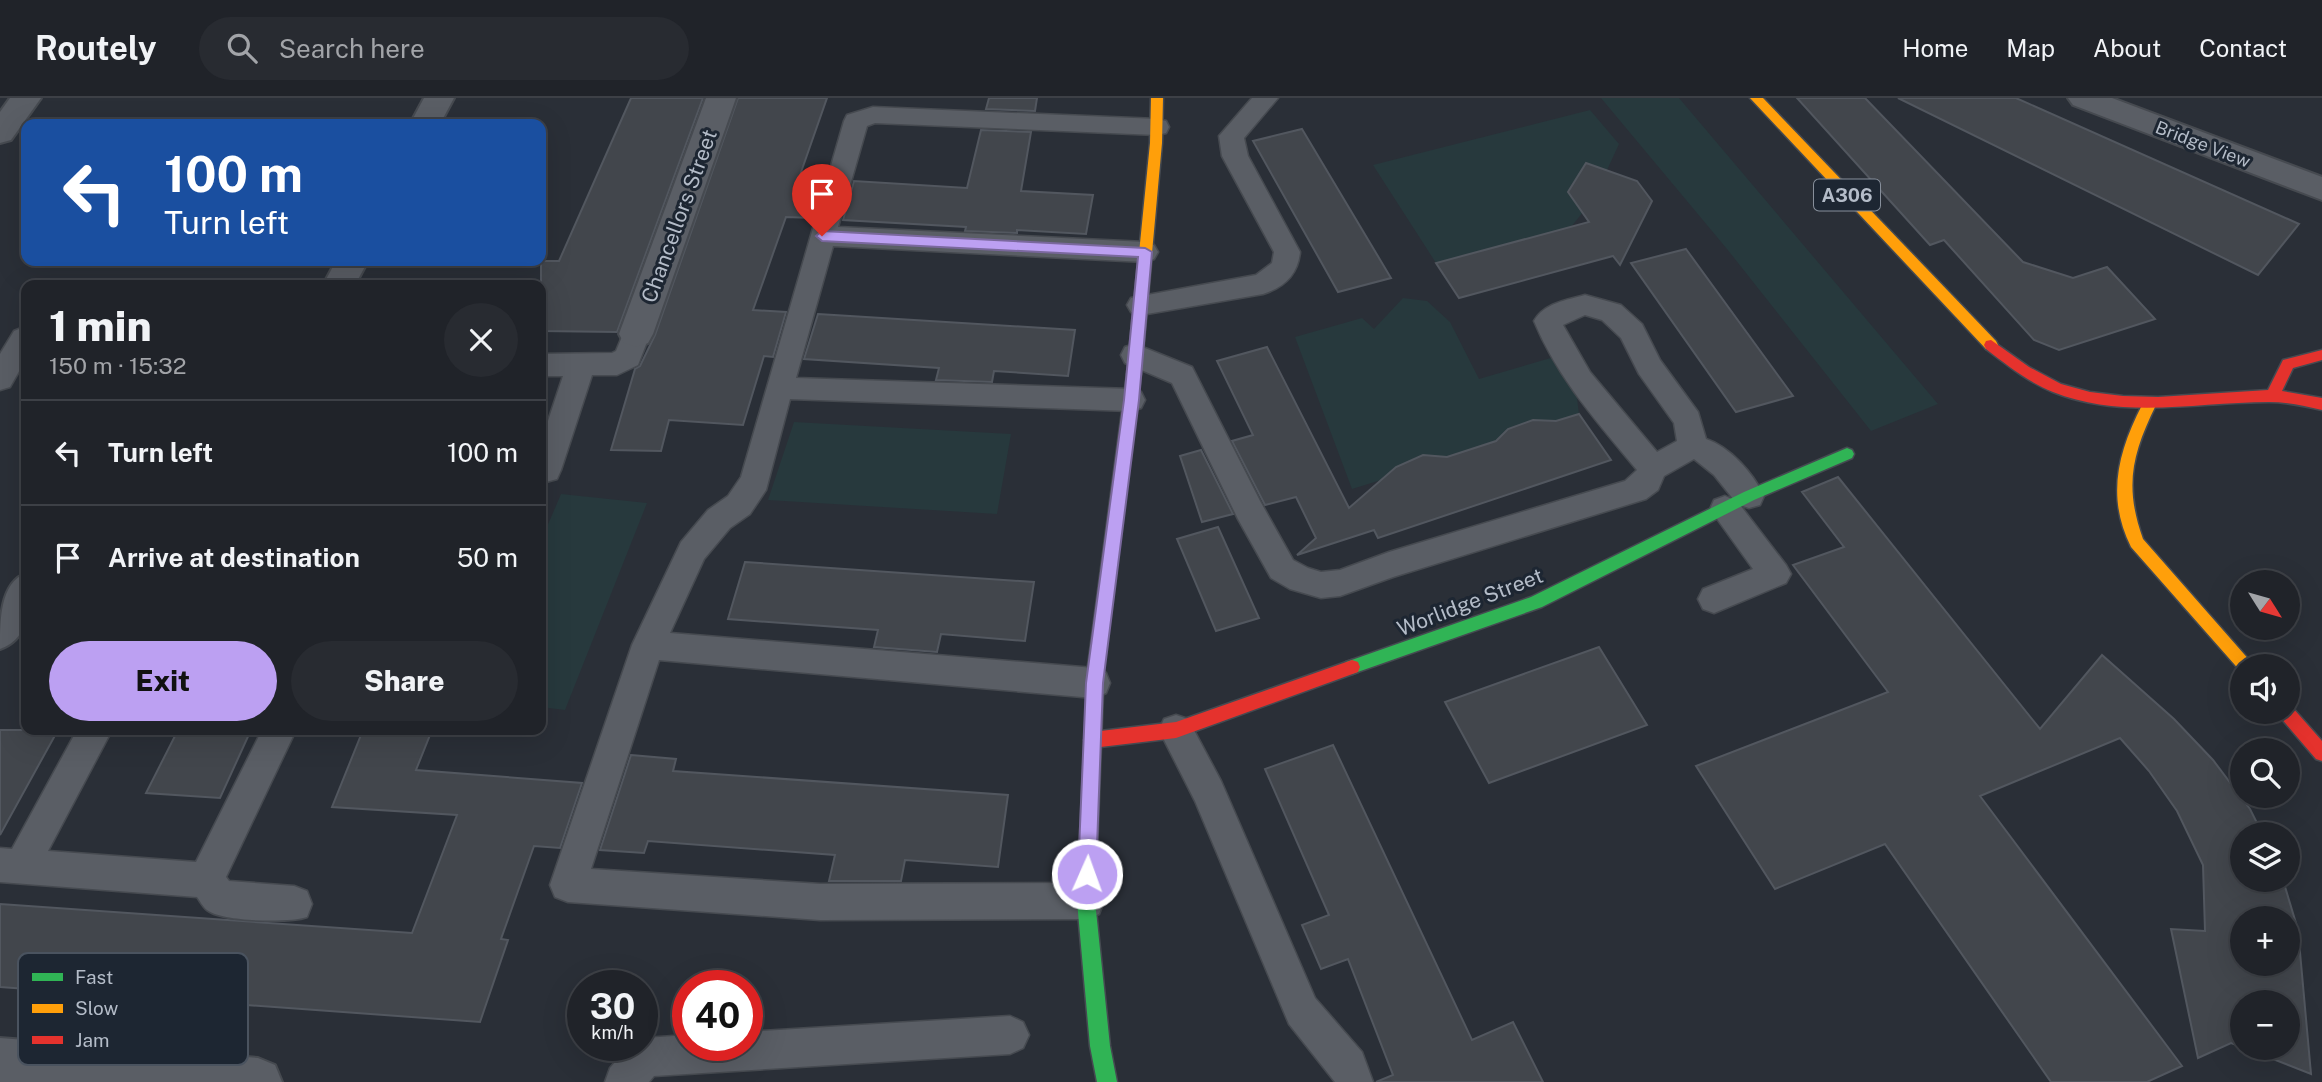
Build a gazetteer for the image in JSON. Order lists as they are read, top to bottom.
{
  "streets": {
    "main road": ["A306", "Worlidge Street"],
    "street": ["Bridge View", "Chancellors Street"]
  },
  "legend": ["Fast", "Slow", "Jam"],
  "north": "bottom right",
  "page": {
    "header": "Routely",
    "search": "Search here",
    "nav": [
      "Home",
      "Map",
      "About",
      "Contact"
    ],
    "turn": ["100 m", "Turn left"],
    "heading": ["1 min", "150 m · 15:32"],
    "list": [
      {
        "name": "Turn left",
        "value": "100 m"
      },
      {
        "name": "Arrive at destination",
        "value": "50 m"
      }
    ],
    "map_buttons": ["+", "−"],
    "buttons": ["Exit", "Share"],
    "speed": "30 km/h",
    "limit": "40"
  }
}
